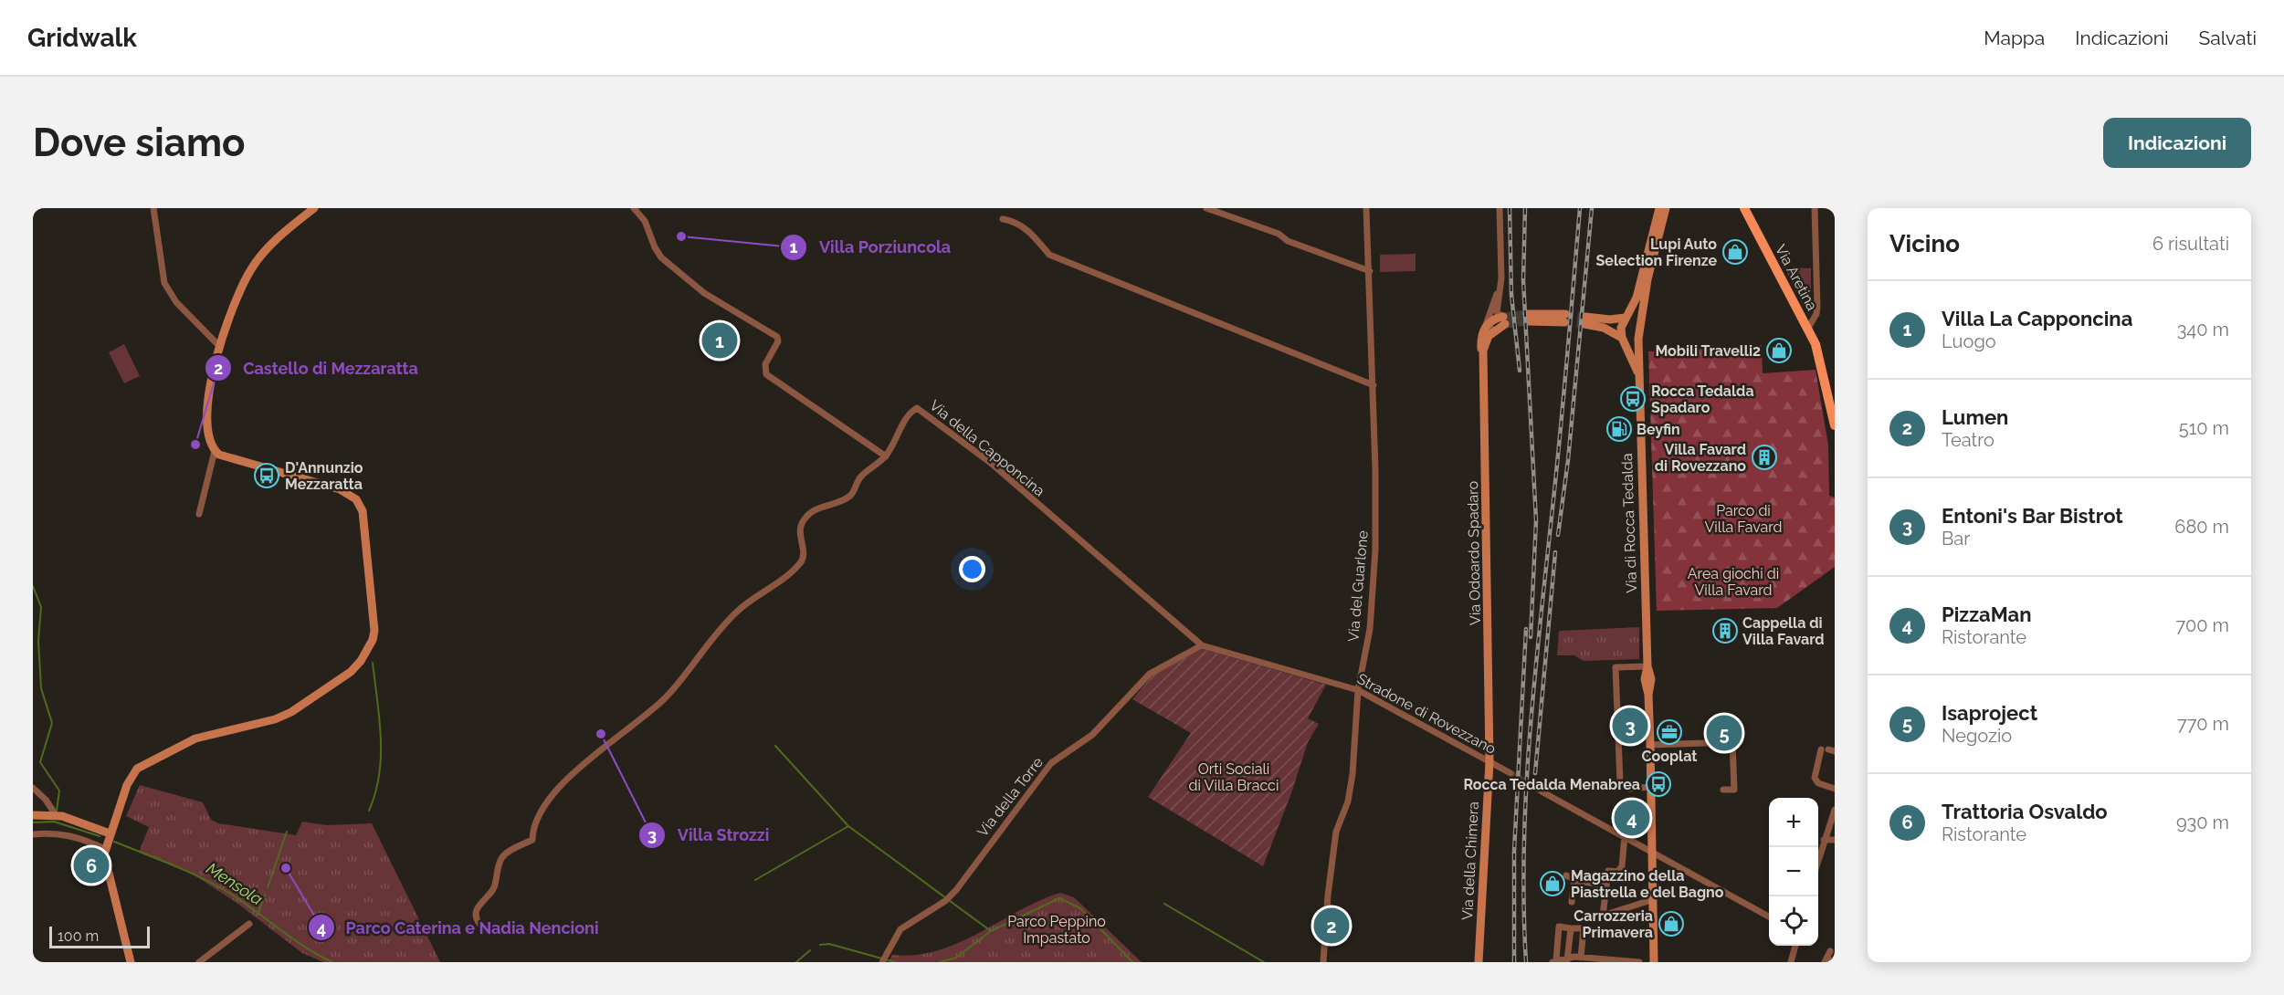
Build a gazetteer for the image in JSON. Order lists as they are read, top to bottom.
{
  "streets": {
    "main road": ["Via Aretina"],
    "street": [
      "Via della Capponcina",
      "Via di Rocca Tedalda",
      "Via Odoardo Spadaro",
      "Via del Guarlone",
      "Stradone di Rovezzano",
      "Via della Torre",
      "Via della Chimera"
    ]
  },
  "crossings": [
    ["Via della Capponcina", "Stradone di Rovezzano"],
    ["Via della Capponcina", "Via della Torre"],
    ["Via Odoardo Spadaro", "Stradone di Rovezzano"],
    ["Via Odoardo Spadaro", "Via della Chimera"],
    ["Via del Guarlone", "Stradone di Rovezzano"],
    ["Stradone di Rovezzano", "Via della Torre"],
    ["Stradone di Rovezzano", "Via della Chimera"]
  ],
  "water": ["Mensola"],
  "parks": [
    "Parco di Villa Favard",
    "Area giochi di Villa Favard",
    "Orti Sociali di Villa Bracci",
    "Parco Peppino Impastato"
  ],
  "places": {
    "other": [
      "Villa Porziuncola",
      "Castello di Mezzaratta",
      "Villa Strozzi",
      "Parco Caterina e Nadia Nencioni"
    ],
    "shop": [
      "Lupi Auto Selection Firenze",
      "Mobili Travelli2",
      "Magazzino della Piastrella e del Bagno",
      "Carrozzeria Primavera"
    ],
    "bus stop": ["Rocca Tedalda Spadaro", "D'Annunzio Mezzaratta", "Rocca Tedalda Menabrea"],
    "fuel station": ["Beyfin"],
    "building": ["Villa Favard di Rovezzano", "Cappella di Villa Favard"],
    "office": ["Cooplat"]
  },
  "scale_bar": "100 m",
  "page": {
    "header": "Gridwalk",
    "nav": ["Mappa", "Indicazioni", "Salvati"],
    "buttons": "Indicazioni",
    "title": "Dove siamo",
    "heading": ["Vicino", "6 risultati"],
    "list": [
      {
        "mark": "1",
        "name": "Villa La Capponcina",
        "note": "Luogo",
        "value": "340 m"
      },
      {
        "mark": "2",
        "name": "Lumen",
        "note": "Teatro",
        "value": "510 m"
      },
      {
        "mark": "3",
        "name": "Entoni's Bar Bistrot",
        "note": "Bar",
        "value": "680 m"
      },
      {
        "mark": "4",
        "name": "PizzaMan",
        "note": "Ristorante",
        "value": "700 m"
      },
      {
        "mark": "5",
        "name": "Isaproject",
        "note": "Negozio",
        "value": "770 m"
      },
      {
        "mark": "6",
        "name": "Trattoria Osvaldo",
        "note": "Ristorante",
        "value": "930 m"
      }
    ],
    "pins": [
      "1",
      "3",
      "5",
      "4",
      "6",
      "2"
    ],
    "map_buttons": ["+", "−"],
    "scale": "100 m"
  }
}
